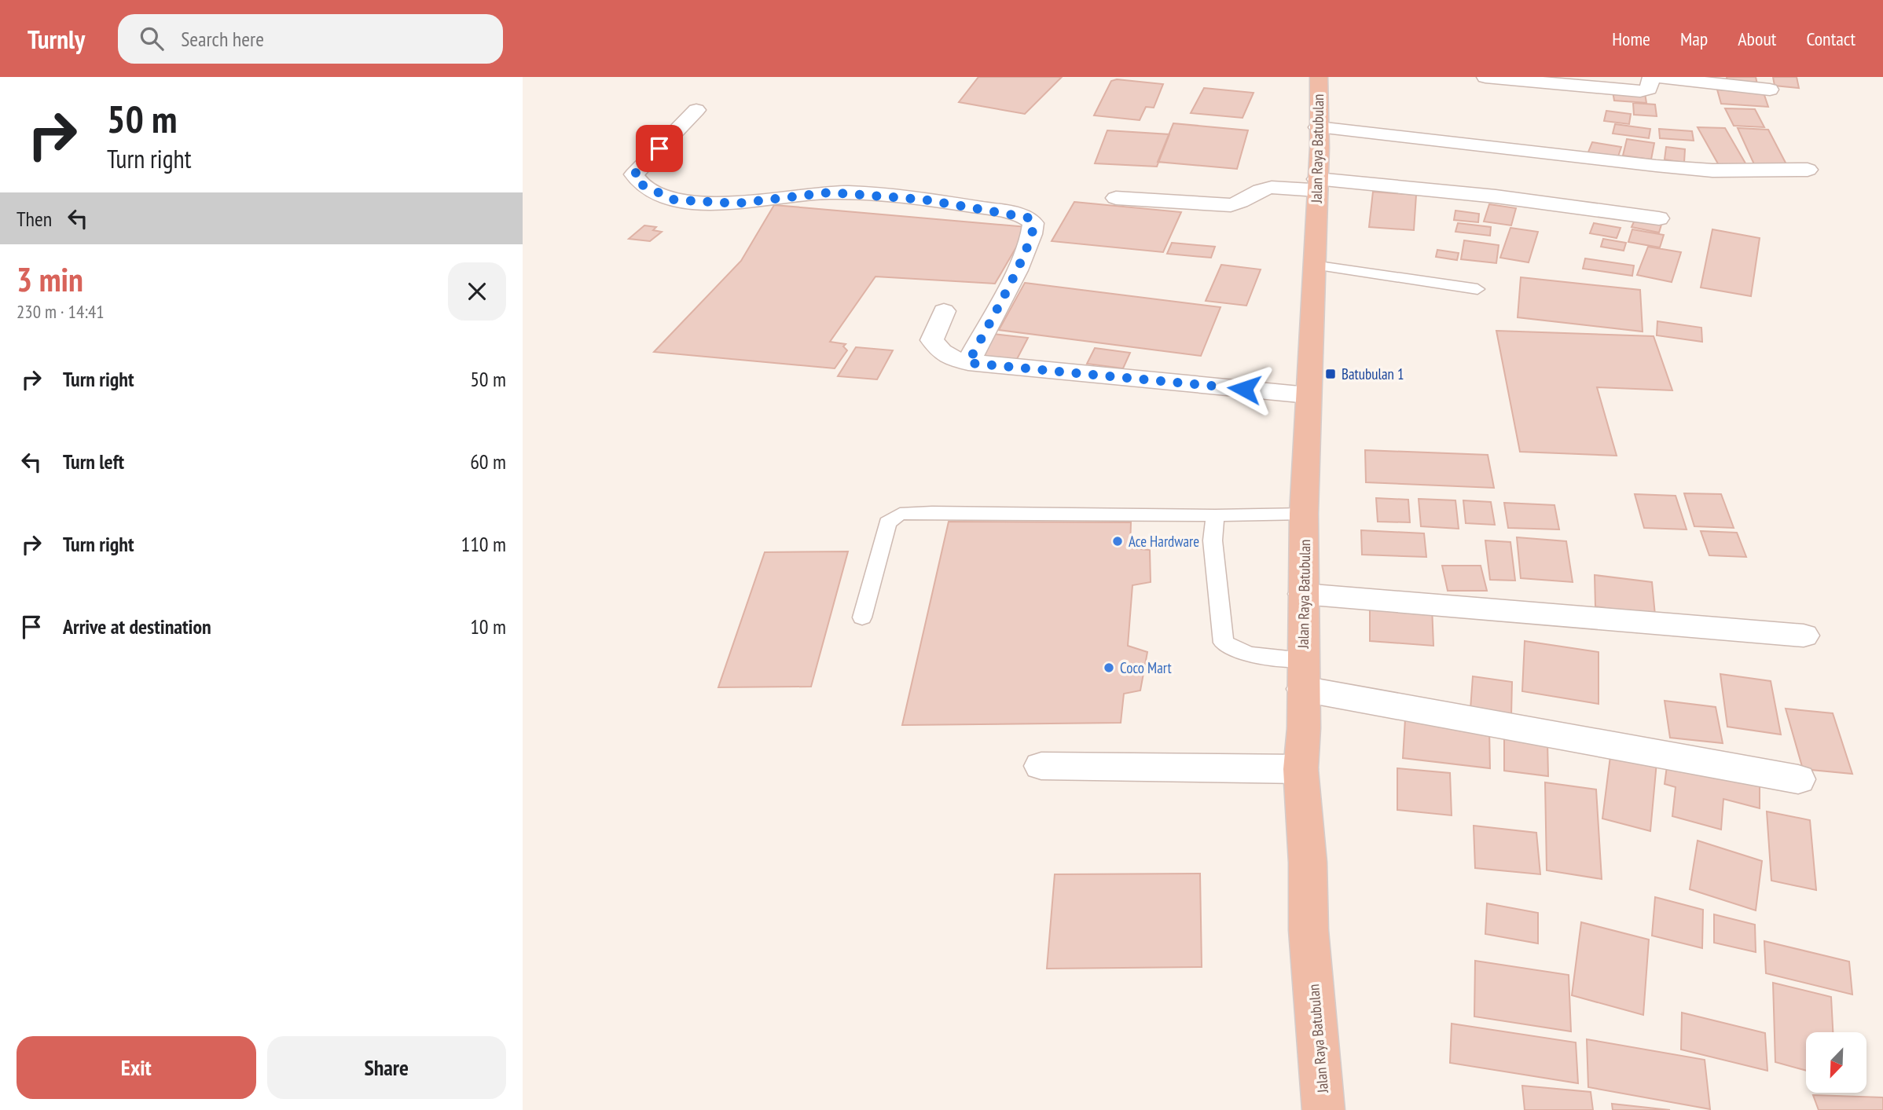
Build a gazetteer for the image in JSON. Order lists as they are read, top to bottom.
{
  "streets": {
    "highway": ["Jalan Raya Batubulan"]
  },
  "places": {
    "transit": ["Batubulan 1"],
    "other": ["Ace Hardware", "Coco Mart"]
  },
  "north": "bottom left",
  "page": {
    "header": "Turnly",
    "search": "Search here",
    "nav": [
      "Home",
      "Map",
      "About",
      "Contact"
    ],
    "turn": ["50 m", "Turn right"],
    "then": "Then",
    "heading": ["3 min", "230 m · 14:41"],
    "list": [
      {
        "name": "Turn right",
        "value": "50 m"
      },
      {
        "name": "Turn left",
        "value": "60 m"
      },
      {
        "name": "Turn right",
        "value": "110 m"
      },
      {
        "name": "Arrive at destination",
        "value": "10 m"
      }
    ],
    "buttons": ["Exit", "Share"]
  }
}
